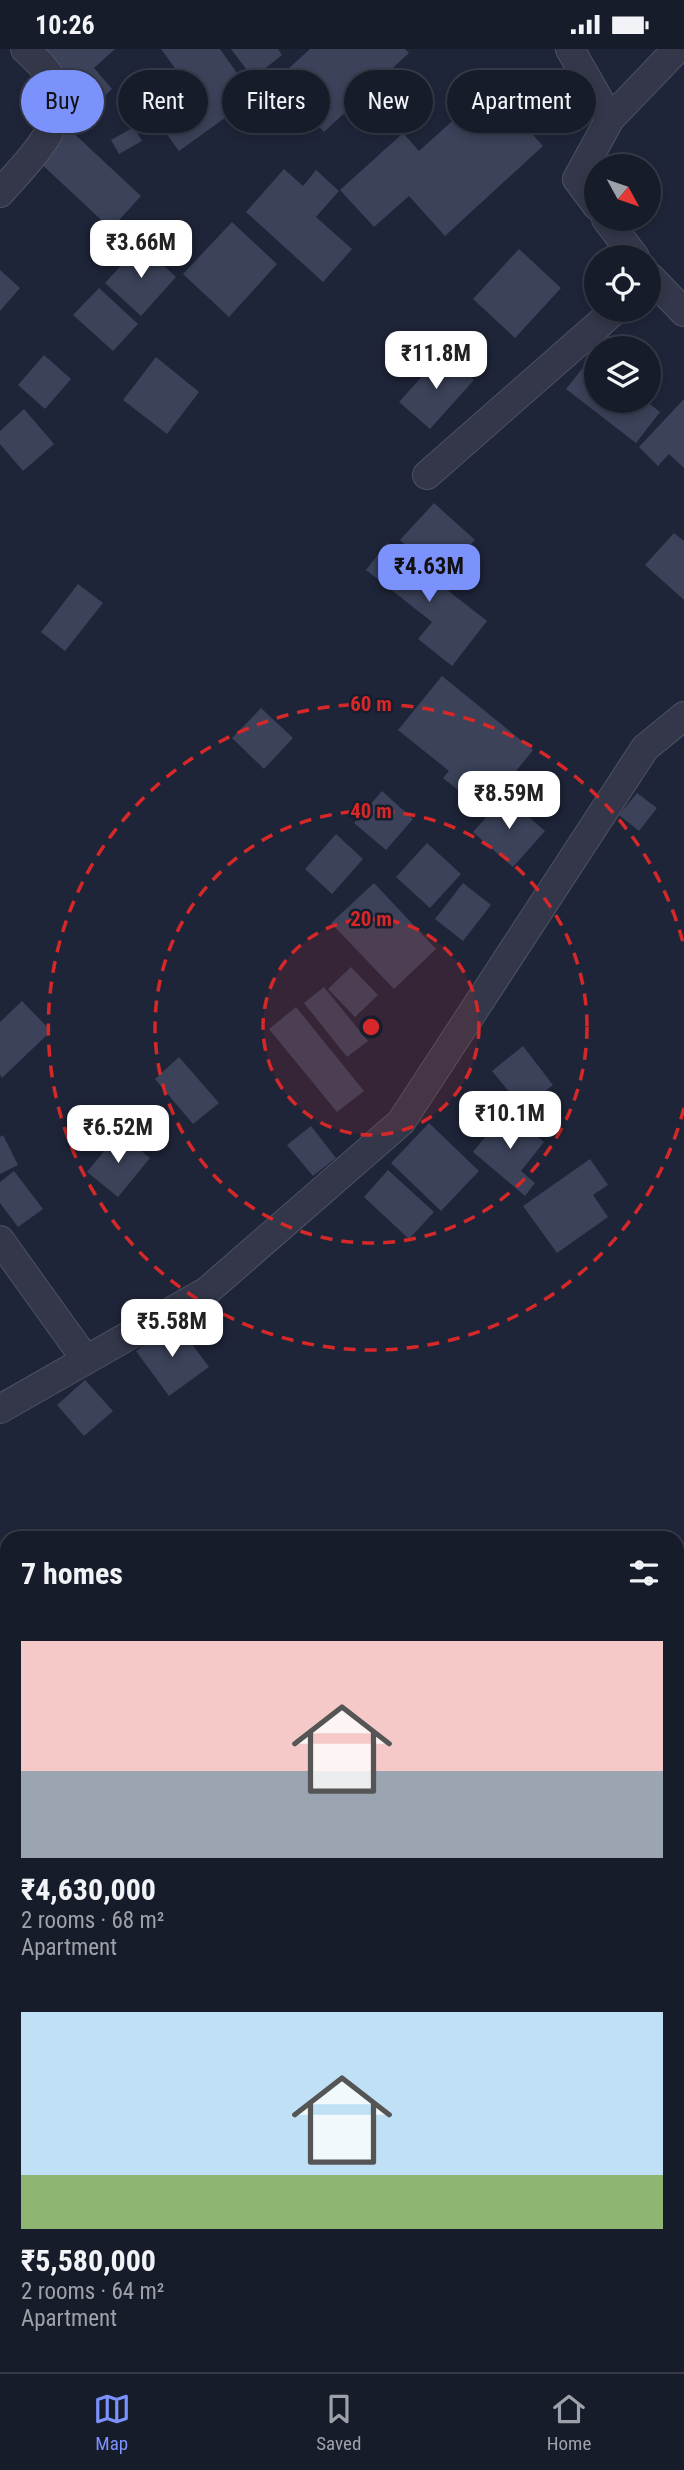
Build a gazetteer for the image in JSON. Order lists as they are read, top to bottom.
{
  "north": "bottom right",
  "page": {
    "status": "10:26",
    "chip": [
      "Buy",
      "Rent",
      "Filters",
      "New",
      "Apartment"
    ],
    "price": [
      "₹3.66M",
      "₹11.8M",
      "₹4.63M",
      "₹8.59M",
      "₹10.1M",
      "₹6.52M",
      "₹5.58M"
    ],
    "heading": "7 homes",
    "list": [
      {
        "name": "₹4,630,000",
        "note": "2 rooms · 68 m² · Apartment"
      },
      {
        "name": "₹5,580,000",
        "note": "2 rooms · 64 m² · Apartment"
      }
    ],
    "tabs": ["Map", "Saved", "Home"]
  },
  "rings": ["60 m", "40 m", "20 m"]
}
